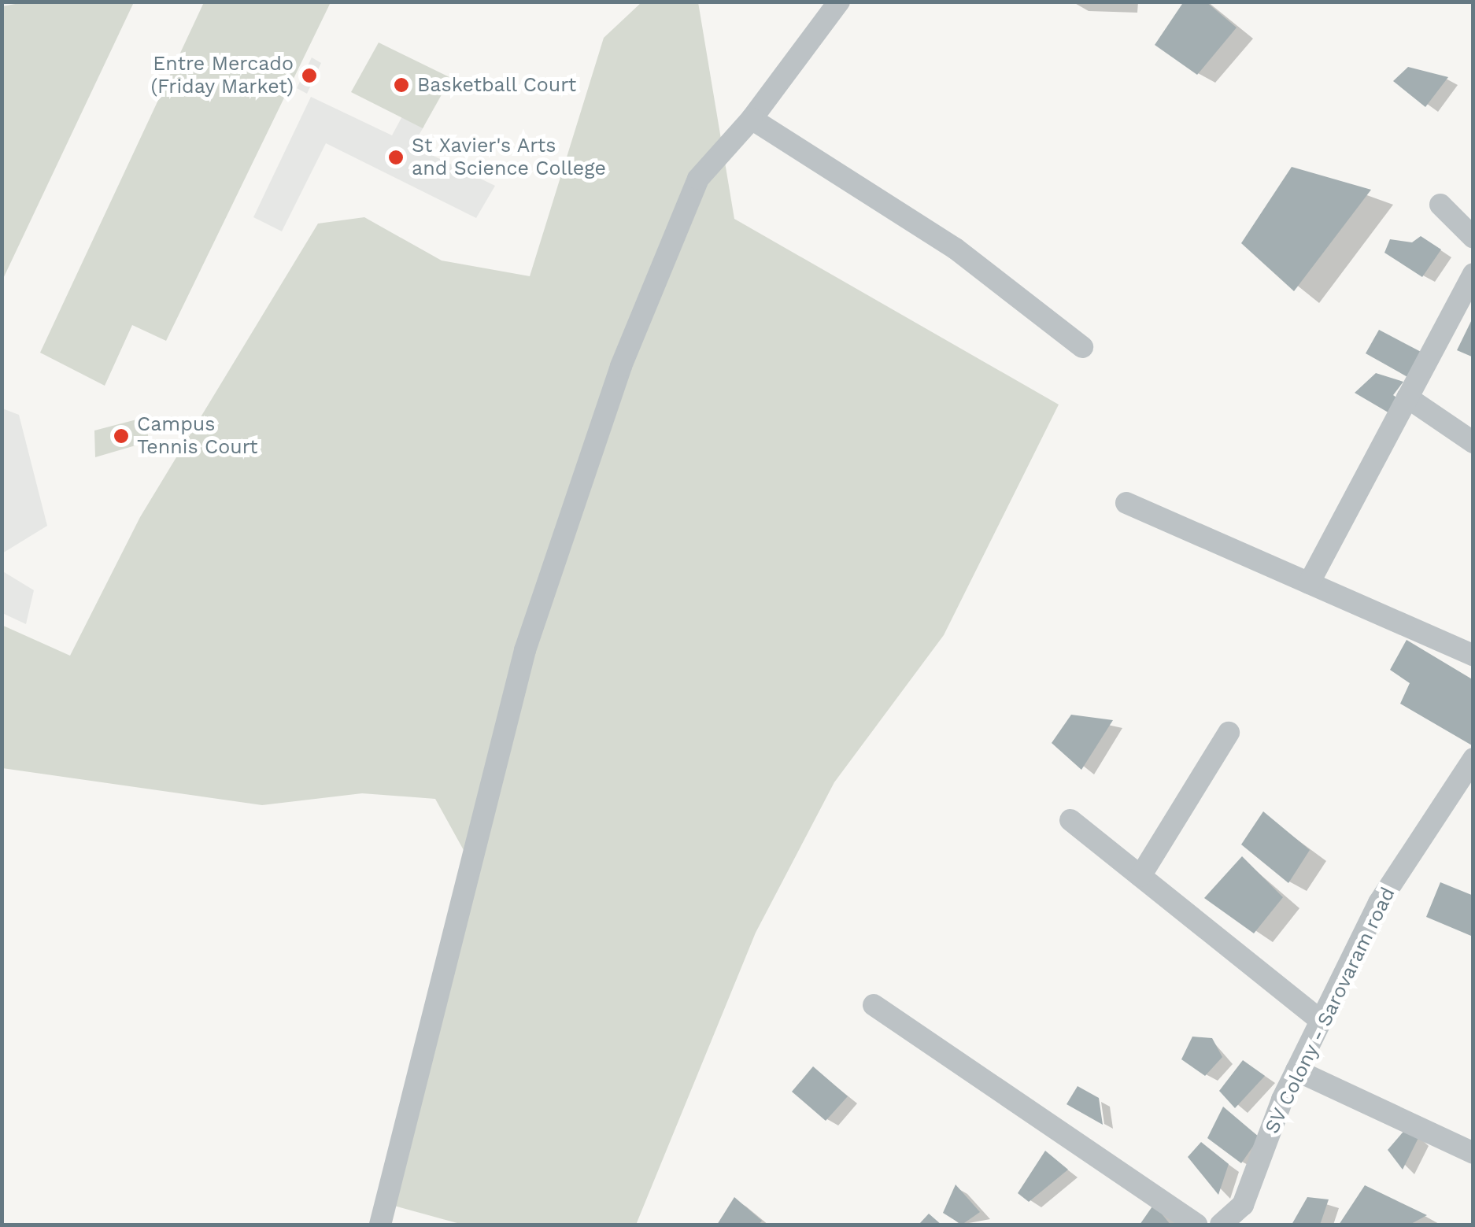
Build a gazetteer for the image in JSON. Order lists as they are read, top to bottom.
{
  "streets": {
    "street": ["SV Colony - Sarovaram road"]
  },
  "places": [
    "Entre Mercado (Friday Market)",
    "Basketball Court",
    "St Xavier's Arts and Science College",
    "Campus Tennis Court"
  ]
}
